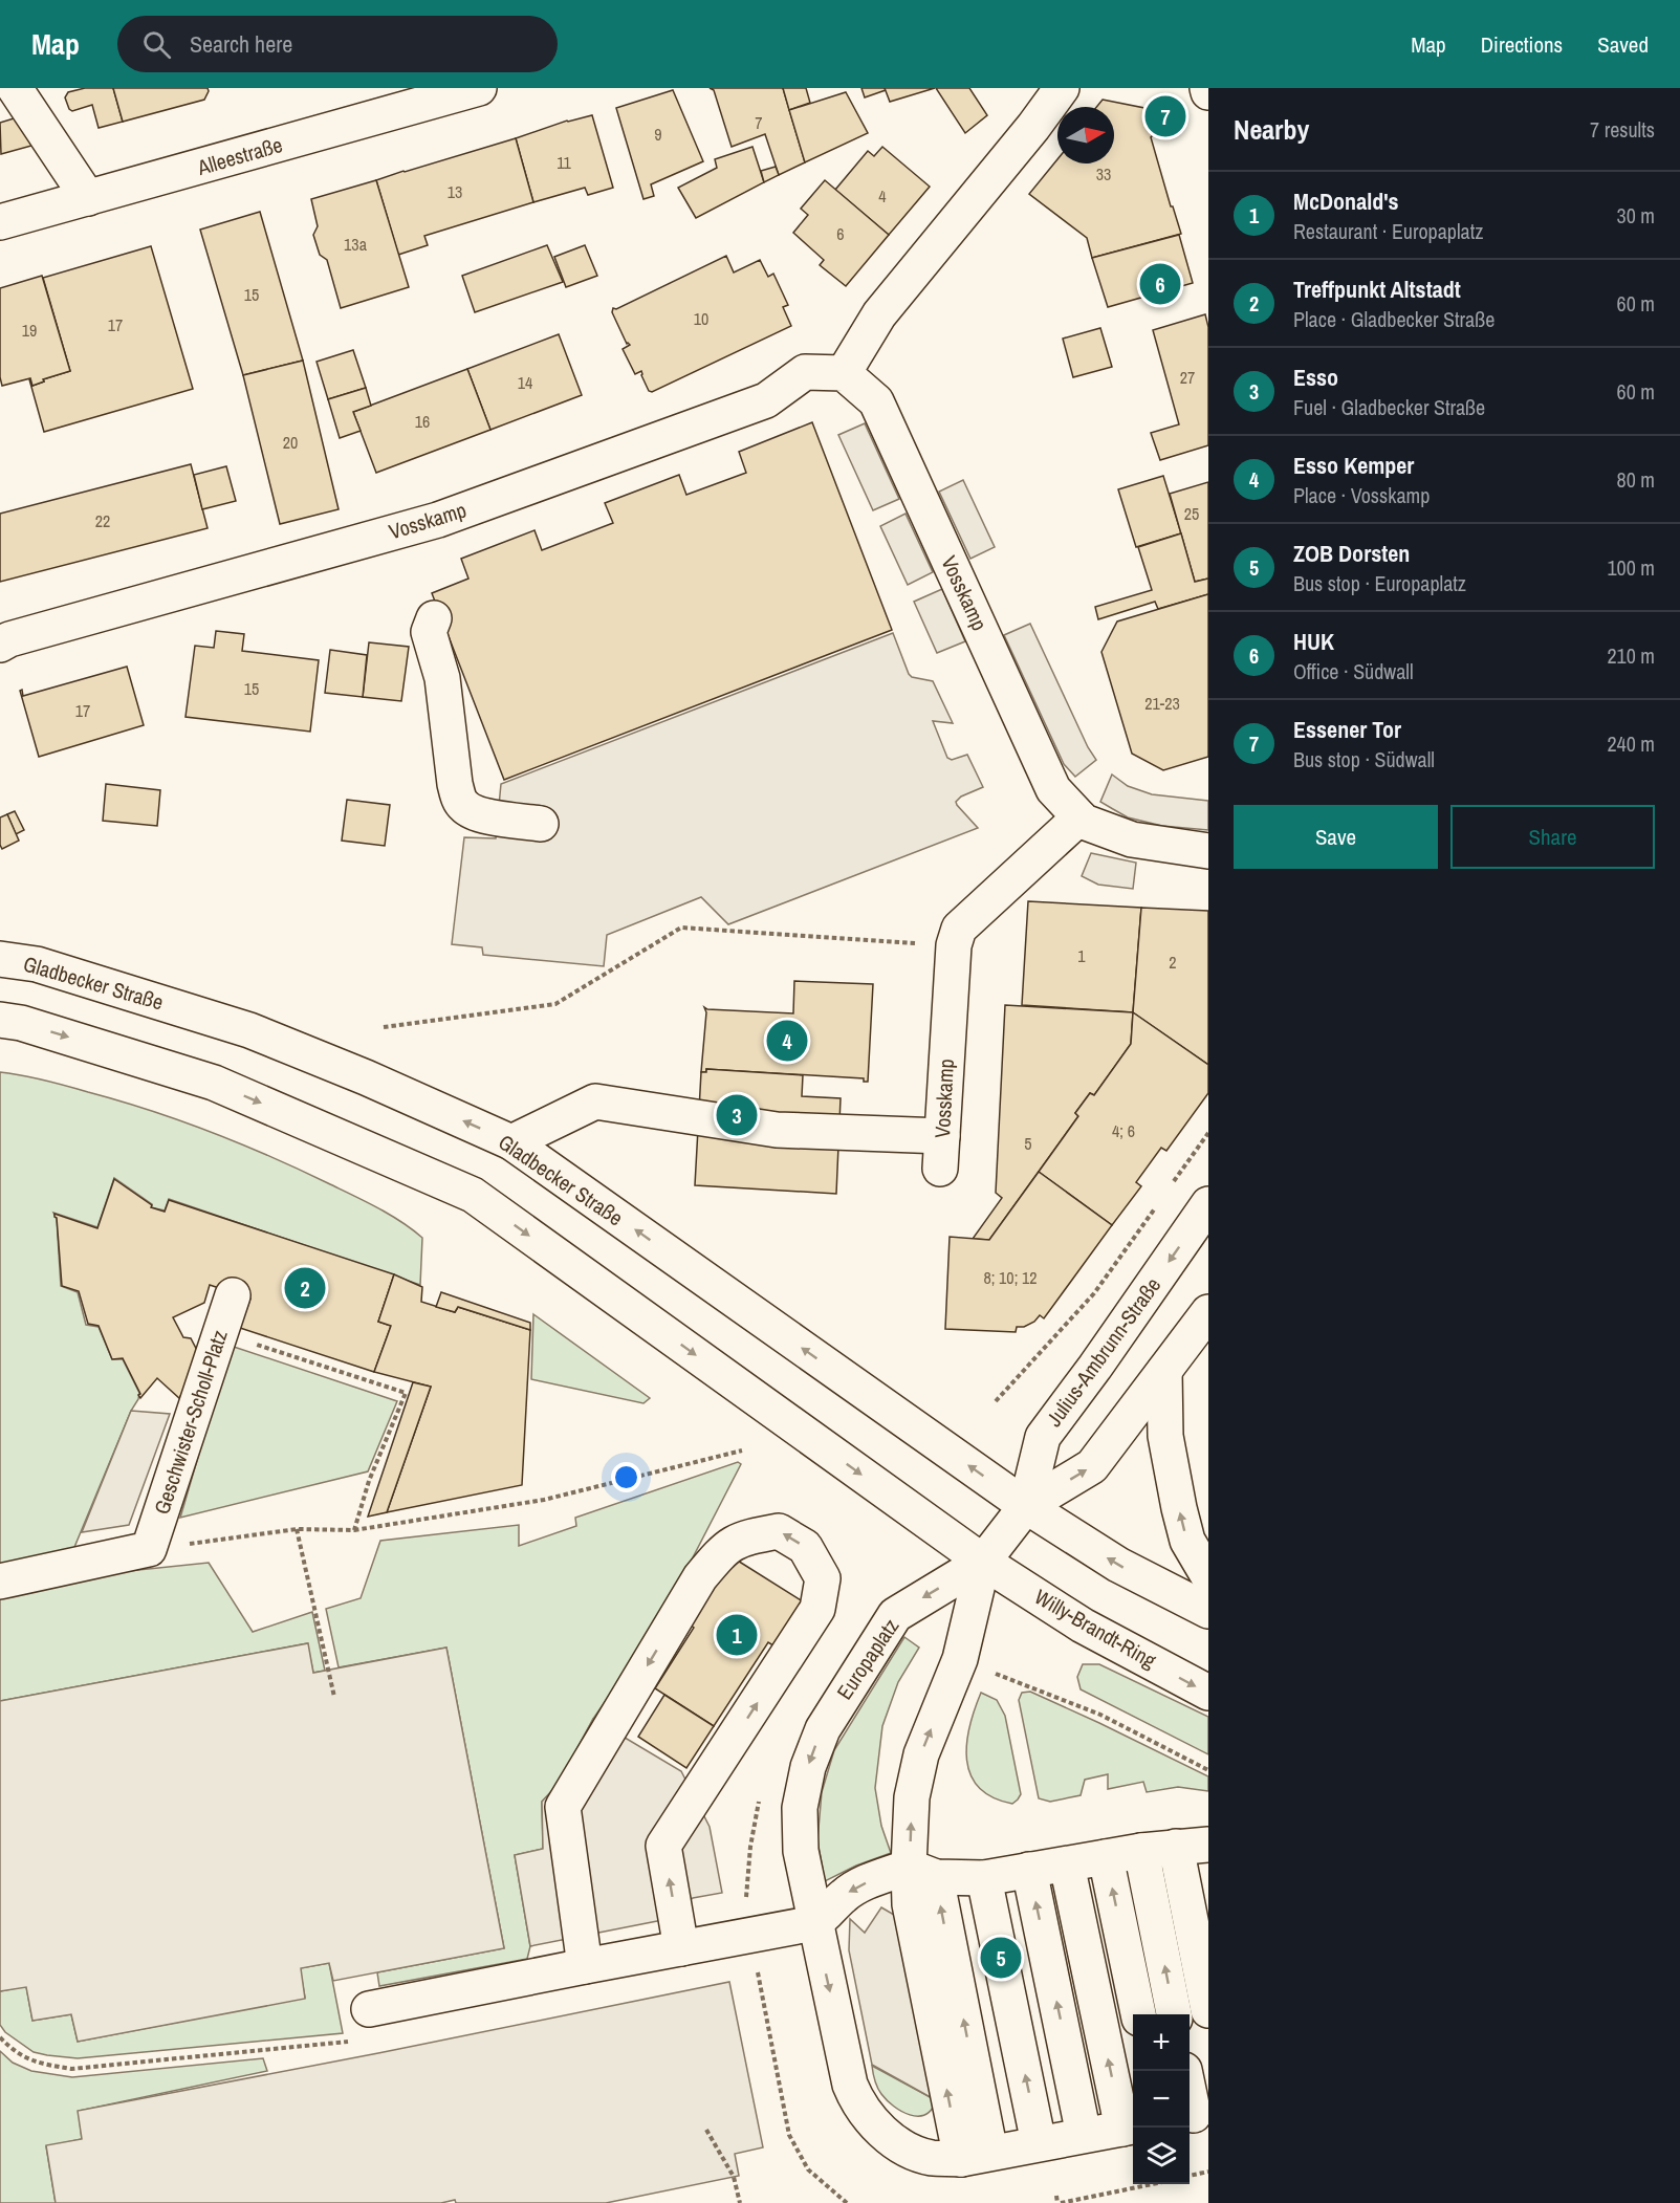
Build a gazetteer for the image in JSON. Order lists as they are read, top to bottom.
{
  "streets": {
    "street": [
      "Alleestraße",
      "Vosskamp",
      "Gladbecker Straße",
      "Julius-Ambrunn-Straße",
      "Geschwister-Scholl-Platz",
      "Willy-Brandt-Ring",
      "Europaplatz"
    ]
  },
  "crossings": [
    ["Vosskamp", "Gladbecker Straße"],
    ["Gladbecker Straße", "Julius-Ambrunn-Straße"],
    ["Willy-Brandt-Ring", "Europaplatz"]
  ],
  "house_numbers": [
    "7",
    "9",
    "11",
    "33",
    "13",
    "4",
    "6",
    "13a",
    "15",
    "10",
    "17",
    "19",
    "27",
    "14",
    "16",
    "20",
    "25",
    "22",
    "15",
    "21-23",
    "17",
    "1",
    "2",
    "4; 6",
    "5",
    "8; 10; 12"
  ],
  "north": "right",
  "page": {
    "header": "Map",
    "search": "Search here",
    "nav": ["Map", "Directions", "Saved"],
    "heading": ["Nearby", "7 results"],
    "pins": [
      "7",
      "6",
      "4",
      "3",
      "2",
      "1",
      "5"
    ],
    "list": [
      {
        "mark": "1",
        "name": "McDonald's",
        "note": "Restaurant · Europaplatz",
        "value": "30 m"
      },
      {
        "mark": "2",
        "name": "Treffpunkt Altstadt",
        "note": "Place · Gladbecker Straße",
        "value": "60 m"
      },
      {
        "mark": "3",
        "name": "Esso",
        "note": "Fuel · Gladbecker Straße",
        "value": "60 m"
      },
      {
        "mark": "4",
        "name": "Esso Kemper",
        "note": "Place · Vosskamp",
        "value": "80 m"
      },
      {
        "mark": "5",
        "name": "ZOB Dorsten",
        "note": "Bus stop · Europaplatz",
        "value": "100 m"
      },
      {
        "mark": "6",
        "name": "HUK",
        "note": "Office · Südwall",
        "value": "210 m"
      },
      {
        "mark": "7",
        "name": "Essener Tor",
        "note": "Bus stop · Südwall",
        "value": "240 m"
      }
    ],
    "buttons": ["Save", "Share"],
    "map_buttons": ["+", "−"]
  }
}
